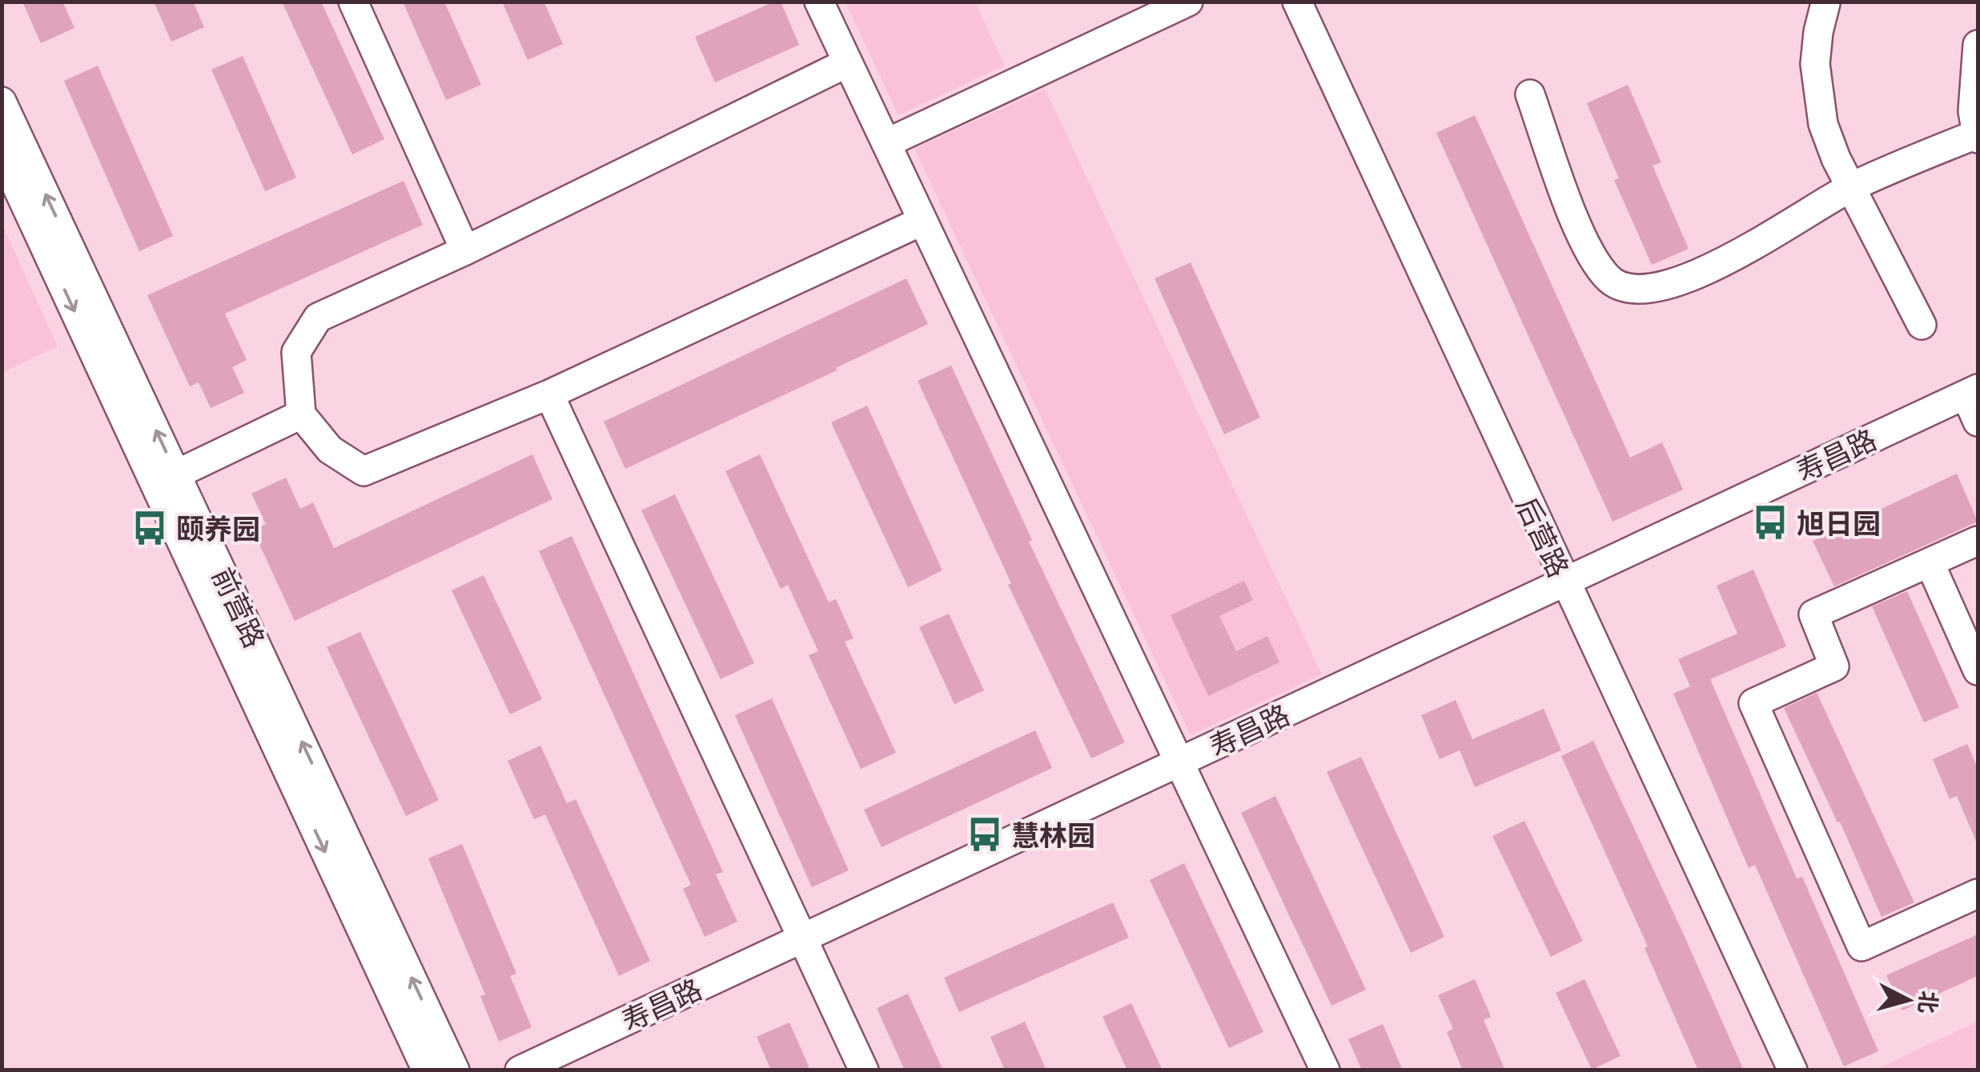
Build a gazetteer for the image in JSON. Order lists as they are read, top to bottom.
{
  "streets": {
    "street": ["寿昌路", "后营路", "前营路"]
  },
  "crossings": [
    ["寿昌路", "后营路"]
  ],
  "places": {
    "bus stop": ["旭日园", "颐养园", "慧林园"]
  },
  "north": "right"
}
